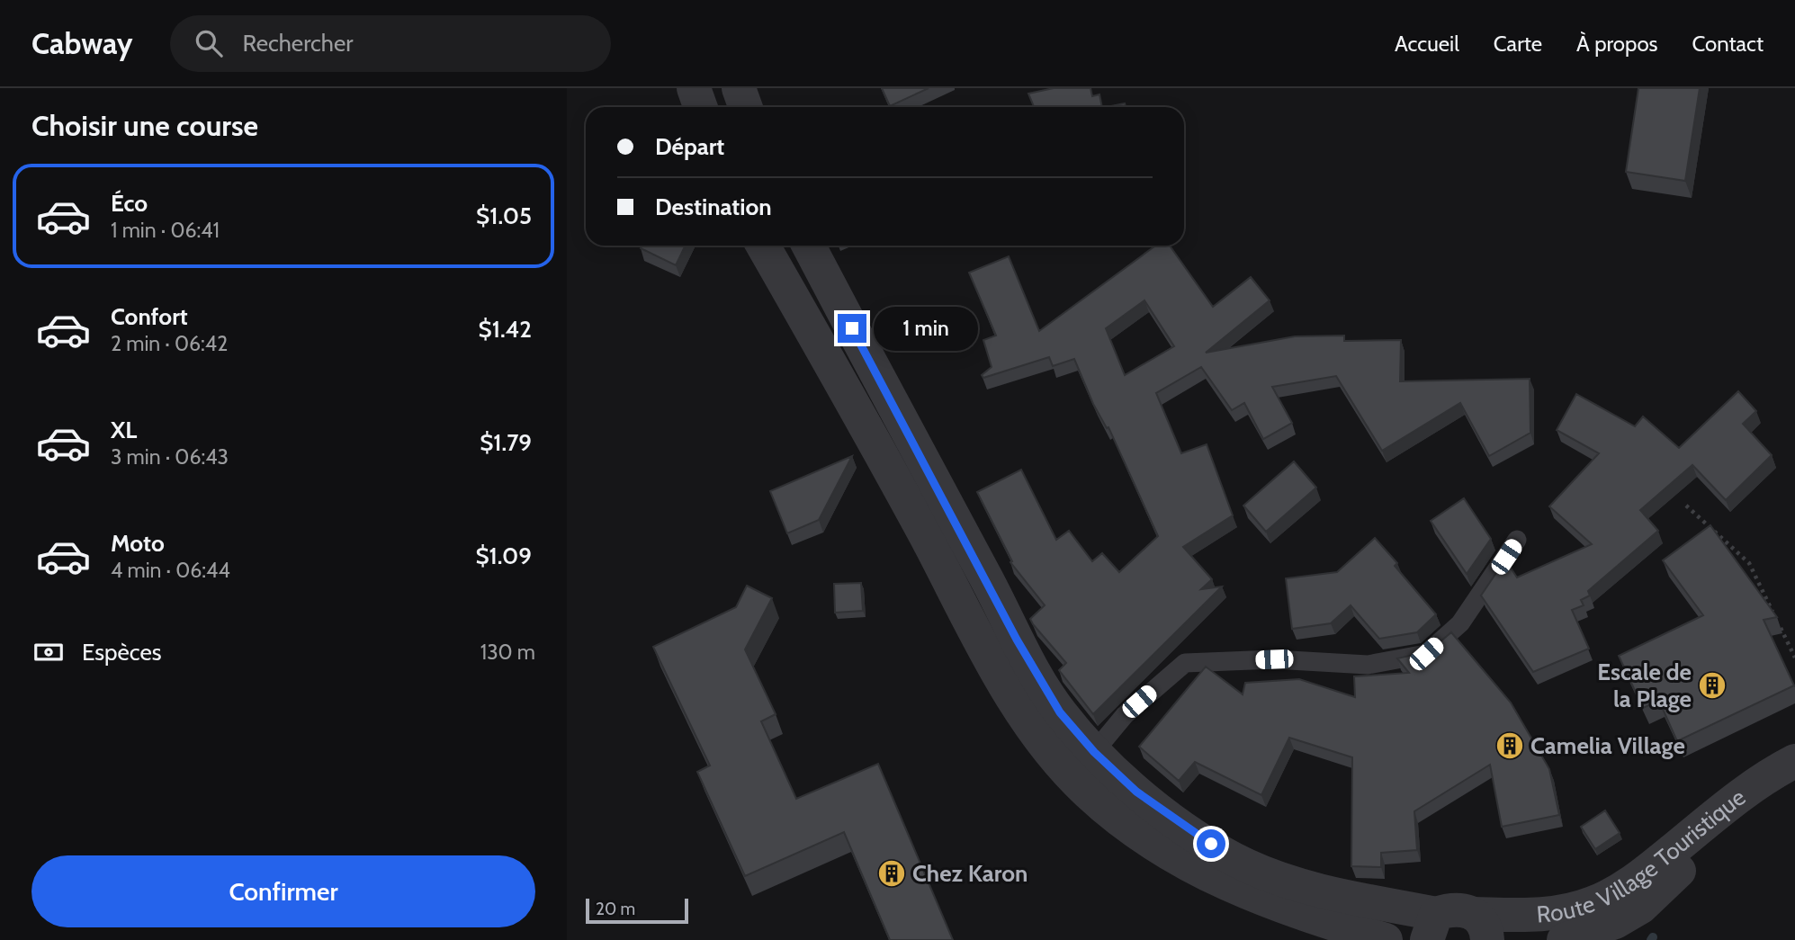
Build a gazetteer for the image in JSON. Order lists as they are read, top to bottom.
{
  "streets": {
    "street": ["Route Village Touristique"]
  },
  "places": {
    "building": ["Escale de la Plage", "Camelia Village", "Chez Karon"]
  },
  "scale_bar": "20 m",
  "page": {
    "header": "Cabway",
    "search": "Rechercher",
    "nav": [
      "Accueil",
      "Carte",
      "À propos",
      "Contact"
    ],
    "heading": "Choisir une course",
    "banner": ["Départ", "Destination"],
    "list": [
      {
        "name": "Éco",
        "note": "1 min · 06:41",
        "value": "$1.05"
      },
      {
        "name": "Confort",
        "note": "2 min · 06:42",
        "value": "$1.42"
      },
      {
        "name": "XL",
        "note": "3 min · 06:43",
        "value": "$1.79"
      },
      {
        "name": "Moto",
        "note": "4 min · 06:44",
        "value": "$1.09"
      }
    ],
    "bubble": "1 min",
    "pay": ["Espèces", "130 m"],
    "buttons": "Confirmer",
    "scale": "20 m"
  }
}
